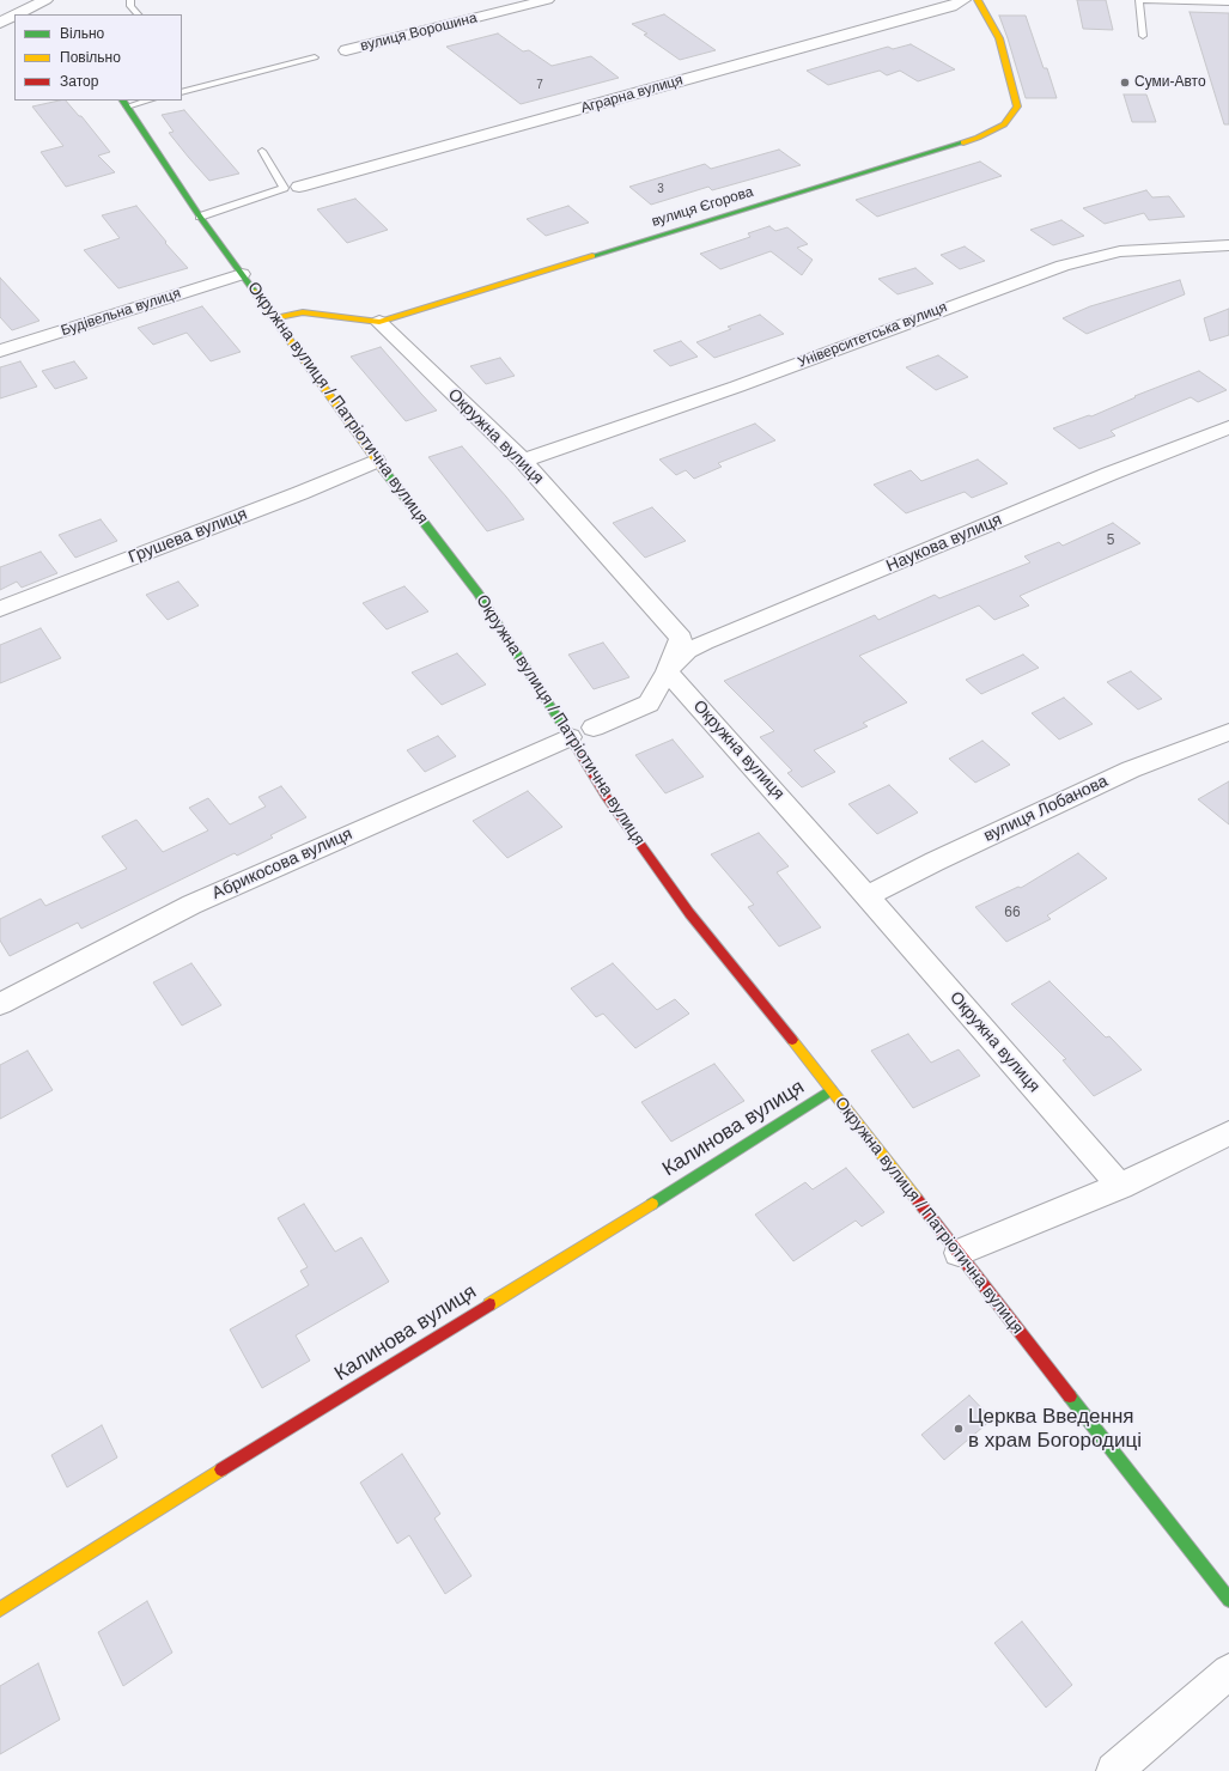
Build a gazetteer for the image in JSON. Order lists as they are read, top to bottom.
{
  "streets": {
    "street": [
      "вулиця Ворошина",
      "Аграрна вулиця",
      "вулиця Єгорова",
      "Будівельна вулиця",
      "Університетська вулиця",
      "Окружна вулиця / Патріотична вулиця",
      "Окружна вулиця",
      "Грушева вулиця",
      "Наукова вулиця",
      "вулиця Лобанова",
      "Абрикосова вулиця",
      "Калинова вулиця"
    ]
  },
  "crossings": [
    ["вулиця Єгорова", "Окружна вулиця / Патріотична вулиця"],
    ["вулиця Єгорова", "Окружна вулиця"],
    ["Будівельна вулиця", "Окружна вулиця / Патріотична вулиця"],
    ["Університетська вулиця", "Окружна вулиця"],
    ["Окружна вулиця / Патріотична вулиця", "Грушева вулиця"],
    ["Окружна вулиця / Патріотична вулиця", "Абрикосова вулиця"],
    ["Окружна вулиця / Патріотична вулиця", "Калинова вулиця"],
    ["Окружна вулиця", "Наукова вулиця"],
    ["Окружна вулиця", "вулиця Лобанова"]
  ],
  "places": ["Суми-Авто", "Церква Введення в храм Богородиці"],
  "house_numbers": [
    "7",
    "3",
    "5",
    "66"
  ],
  "legend": ["Вільно", "Повільно", "Затор"]
}
